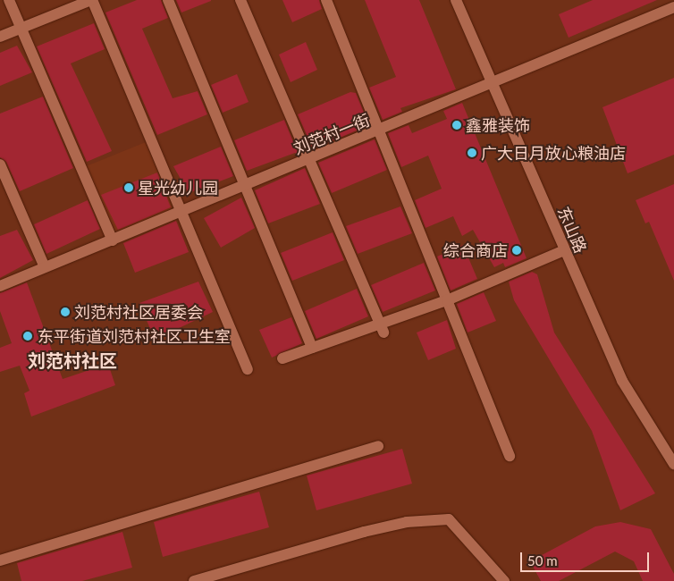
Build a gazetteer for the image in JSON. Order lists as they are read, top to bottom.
{
  "streets": {
    "street": ["刘范村一街", "东山路"]
  },
  "crossings": [
    ["刘范村一街", "东山路"]
  ],
  "districts": ["刘范村社区"],
  "places": [
    "鑫雅装饰",
    "广大日月放心粮油店",
    "星光幼儿园",
    "综合商店",
    "刘范村社区居委会",
    "东平街道刘范村社区卫生室"
  ],
  "scale_bar": "50 m"
}
